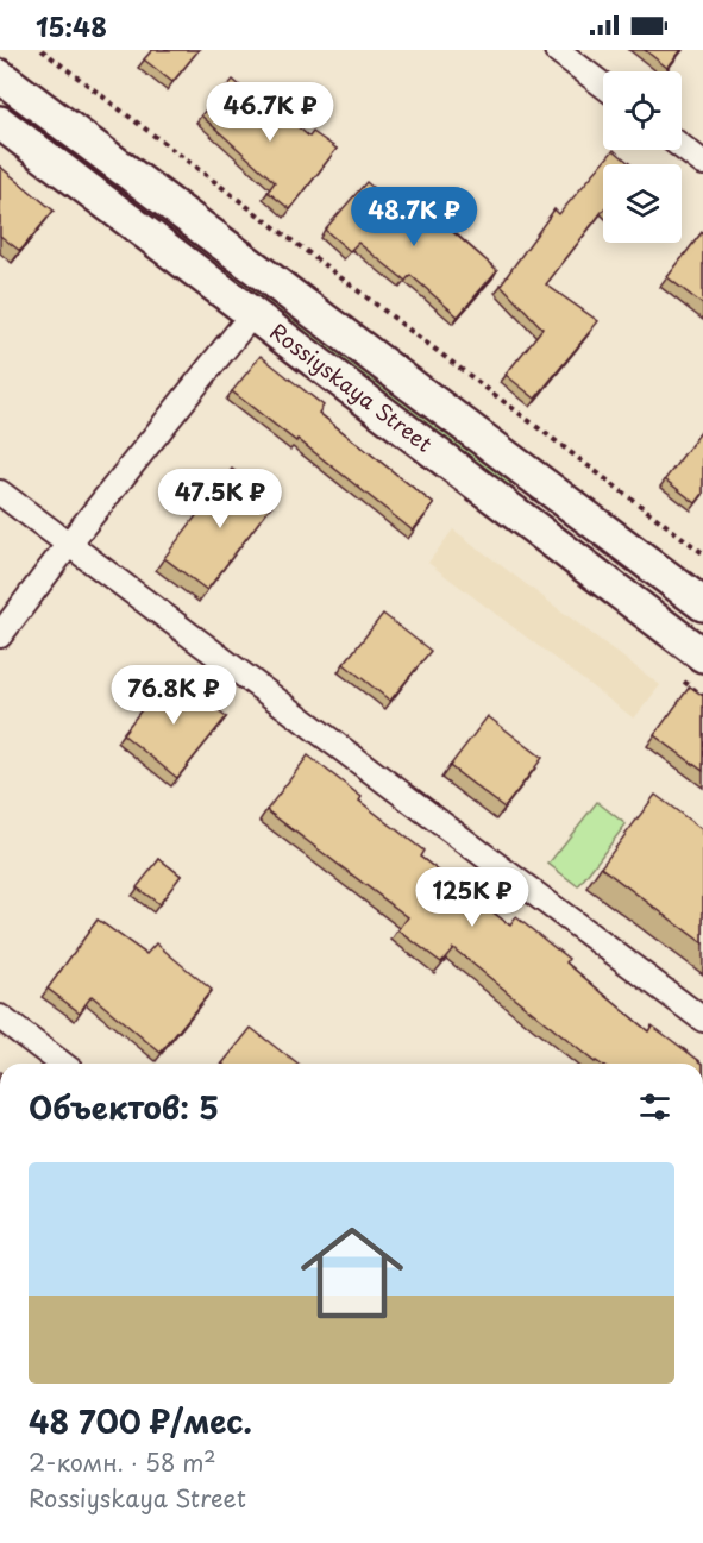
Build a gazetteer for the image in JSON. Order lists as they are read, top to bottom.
{
  "streets": {
    "main road": ["Rossiyskaya Street"]
  },
  "page": {
    "status": "15:48",
    "price": [
      "46.7K ₽",
      "48.7K ₽",
      "47.5K ₽",
      "76.8K ₽",
      "125K ₽"
    ],
    "heading": "Объектов: 5",
    "list": [
      {
        "name": "48 700 ₽/мес.",
        "note": "2-комн. · 58 m² · Rossiyskaya Street"
      }
    ]
  }
}
